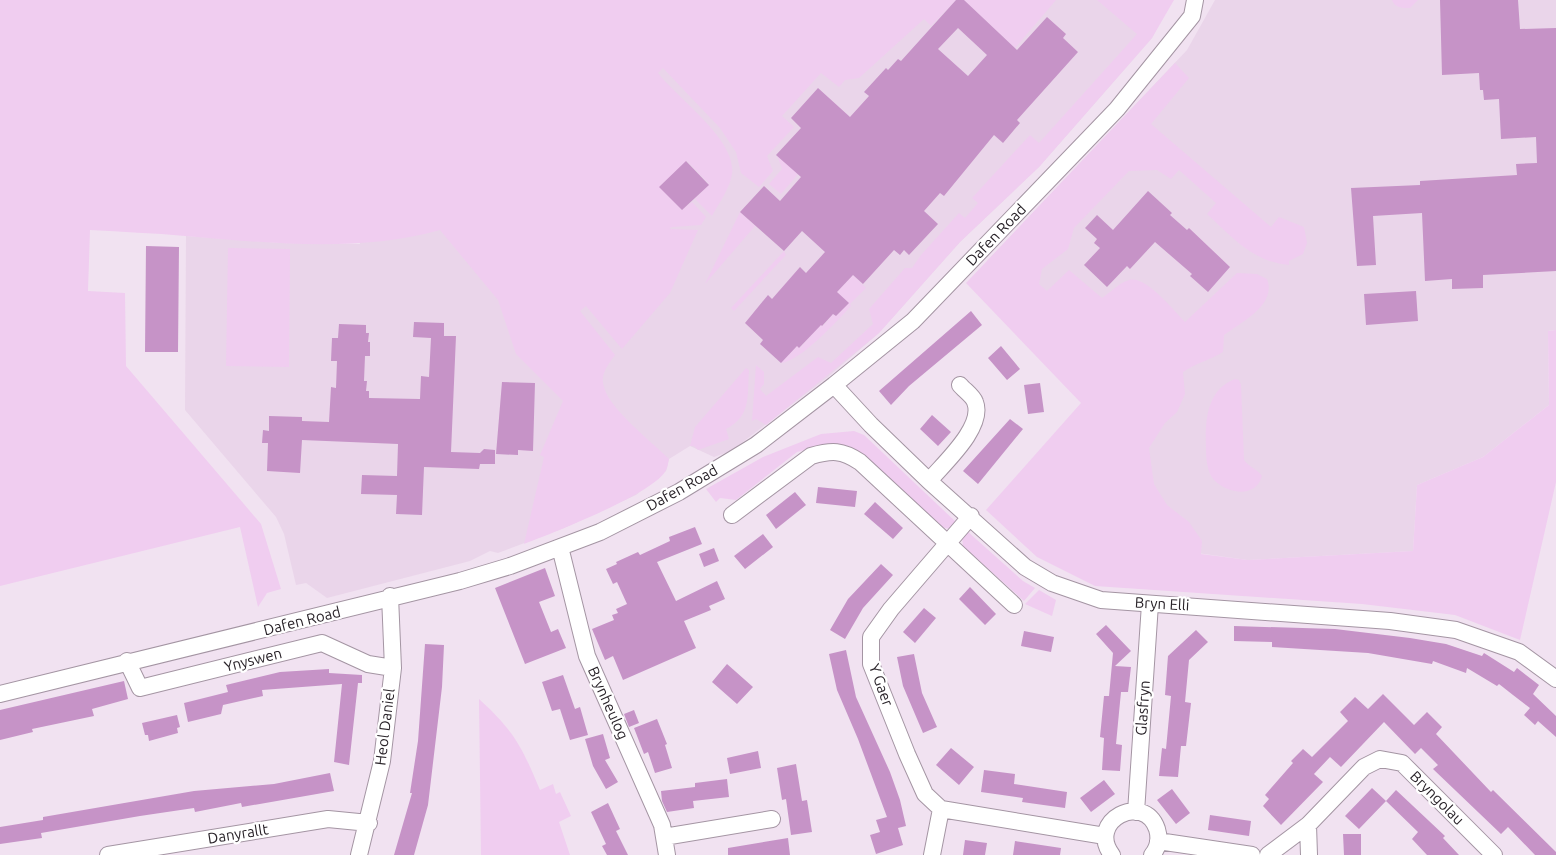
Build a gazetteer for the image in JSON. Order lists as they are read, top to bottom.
{
  "streets": {
    "street": [
      "Dafen Road",
      "Bryn Elli",
      "Ynyswen",
      "Y Gaer",
      "Brynheulog",
      "Glasfryn",
      "Heol Daniel",
      "Bryngolau",
      "Danyrallt"
    ]
  },
  "crossings": [
    ["Dafen Road", "Bryn Elli"],
    ["Dafen Road", "Ynyswen"],
    ["Dafen Road", "Brynheulog"],
    ["Dafen Road", "Heol Daniel"],
    ["Bryn Elli", "Y Gaer"],
    ["Bryn Elli", "Glasfryn"],
    ["Ynyswen", "Heol Daniel"],
    ["Heol Daniel", "Danyrallt"]
  ]
}
